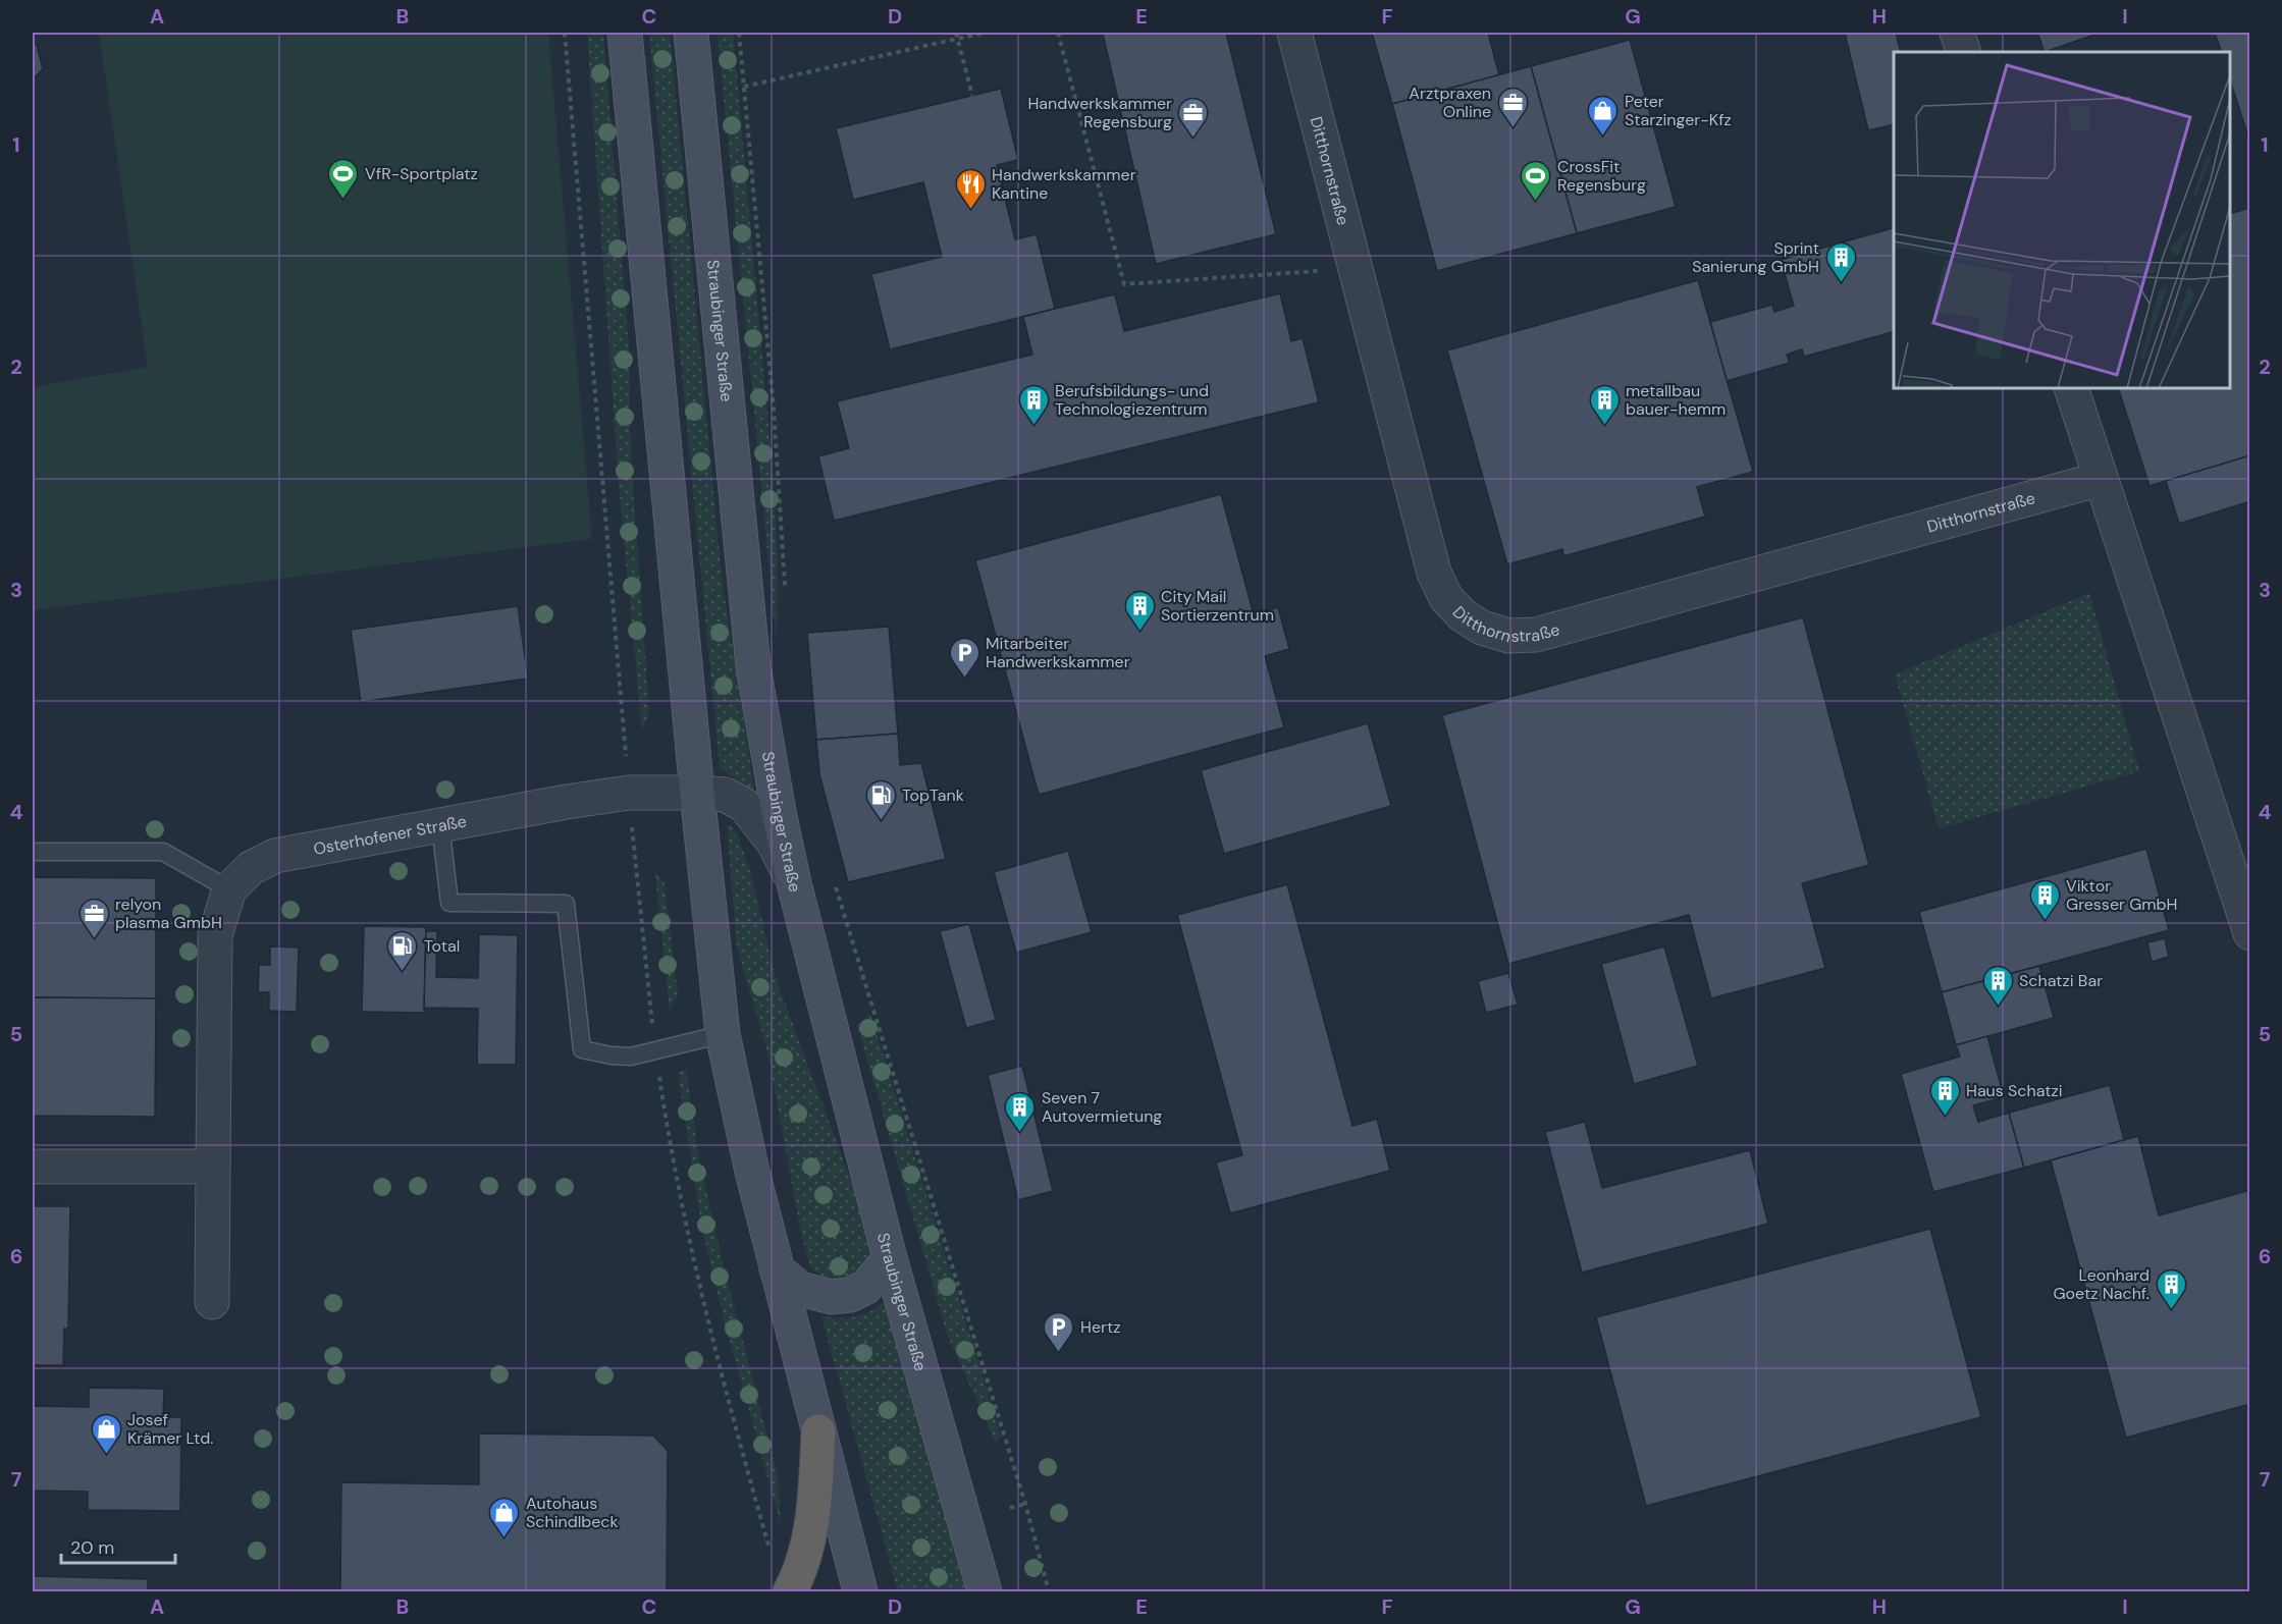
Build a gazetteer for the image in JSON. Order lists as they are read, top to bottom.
{
  "streets": {
    "main road": ["Straubinger Straße"],
    "street": ["Ditthornstraße", "Osterhofener Straße"]
  },
  "crossings": [
    ["Straubinger Straße", "Osterhofener Straße"]
  ],
  "places": {
    "office": ["Arztpraxen Online", "Handwerkskammer Regensburg", "relyon plasma GmbH"],
    "shop": ["Peter Starzinger-Kfz", "Josef Krämer Ltd.", "Autohaus Schindlbeck"],
    "sports": ["VfR-Sportplatz", "CrossFit Regensburg"],
    "restaurant": ["Handwerkskammer Kantine"],
    "building": [
      "Sprint Sanierung GmbH",
      "Berufsbildungs- und Technologiezentrum",
      "metallbau bauer-hemm",
      "City Mail Sortierzentrum",
      "Viktor Gresser GmbH",
      "Schatzi Bar",
      "Haus Schatzi",
      "Seven 7 Autovermietung",
      "Leonhard Goetz Nachf."
    ],
    "parking": ["Mitarbeiter Handwerkskammer", "Hertz"],
    "fuel station": ["TopTank", "Total"]
  },
  "scale_bar": "20 m",
  "grid": {
    "columns": [
      "A",
      "B",
      "C",
      "D",
      "E",
      "F",
      "G",
      "H",
      "I"
    ],
    "rows": [
      "1",
      "2",
      "3",
      "4",
      "5",
      "6",
      "7"
    ]
  }
}
